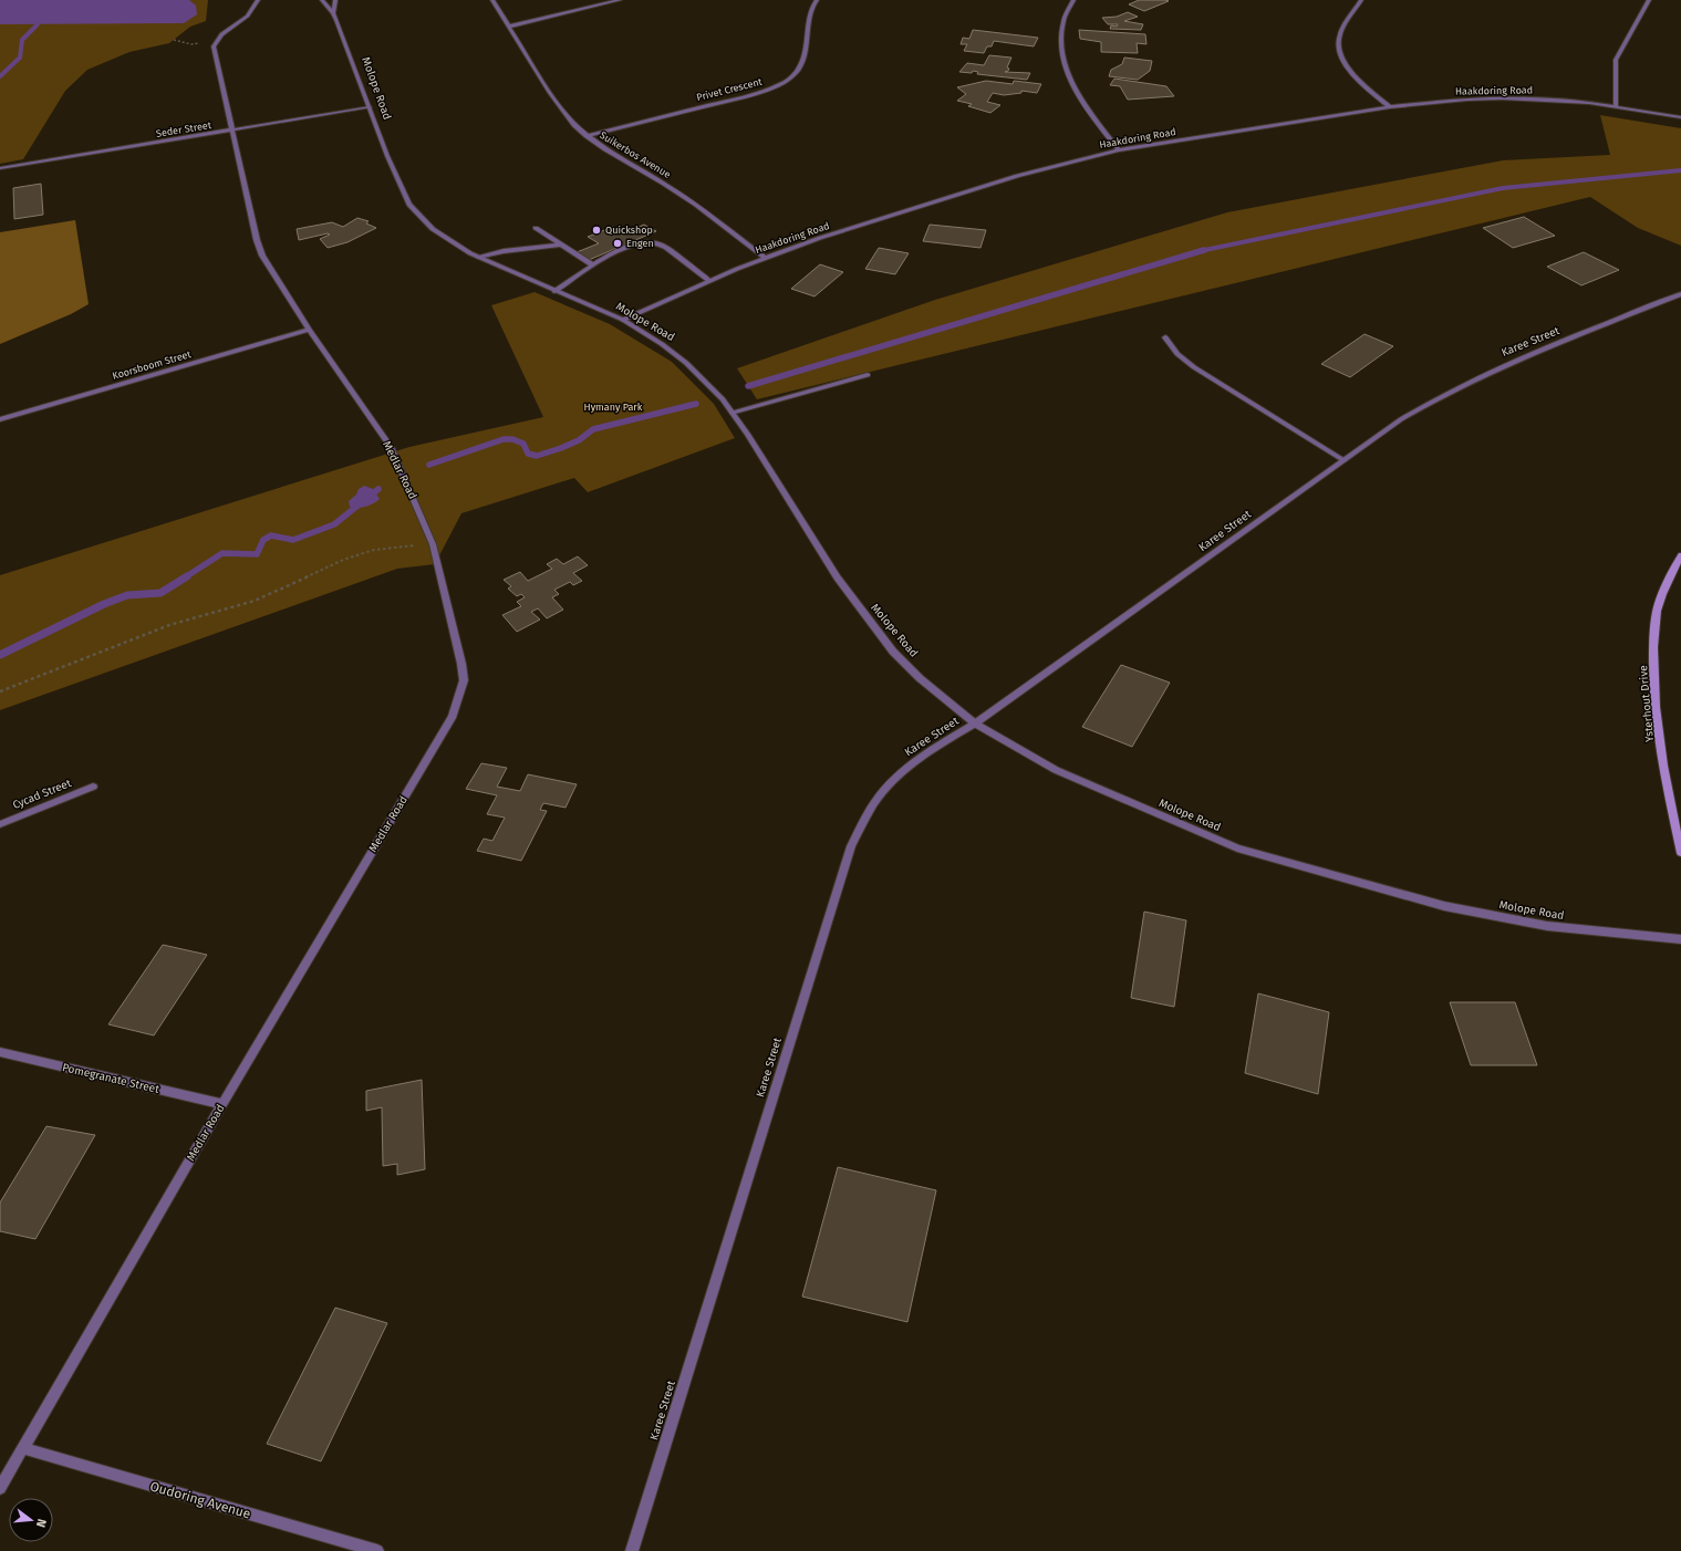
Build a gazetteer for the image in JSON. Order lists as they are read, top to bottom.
{
  "streets": {
    "main road": ["Ysterhout Drive"],
    "street": [
      "Molope Road",
      "Privet Crescent",
      "Haakdoring Road",
      "Seder Street",
      "Suikerbos Avenue",
      "Karee Street",
      "Koorsboom Street",
      "Medlar Road",
      "Cycad Street",
      "Pomegranate Street",
      "Oudoring Avenue"
    ]
  },
  "crossings": [
    ["Molope Road", "Haakdoring Road"],
    ["Molope Road", "Seder Street"],
    ["Molope Road", "Karee Street"],
    ["Privet Crescent", "Suikerbos Avenue"],
    ["Haakdoring Road", "Suikerbos Avenue"],
    ["Seder Street", "Medlar Road"],
    ["Koorsboom Street", "Medlar Road"],
    ["Medlar Road", "Pomegranate Street"],
    ["Medlar Road", "Oudoring Avenue"]
  ],
  "parks": ["Hymany Park"],
  "places": ["Quickshop", "Engen"],
  "north": "right"
}
